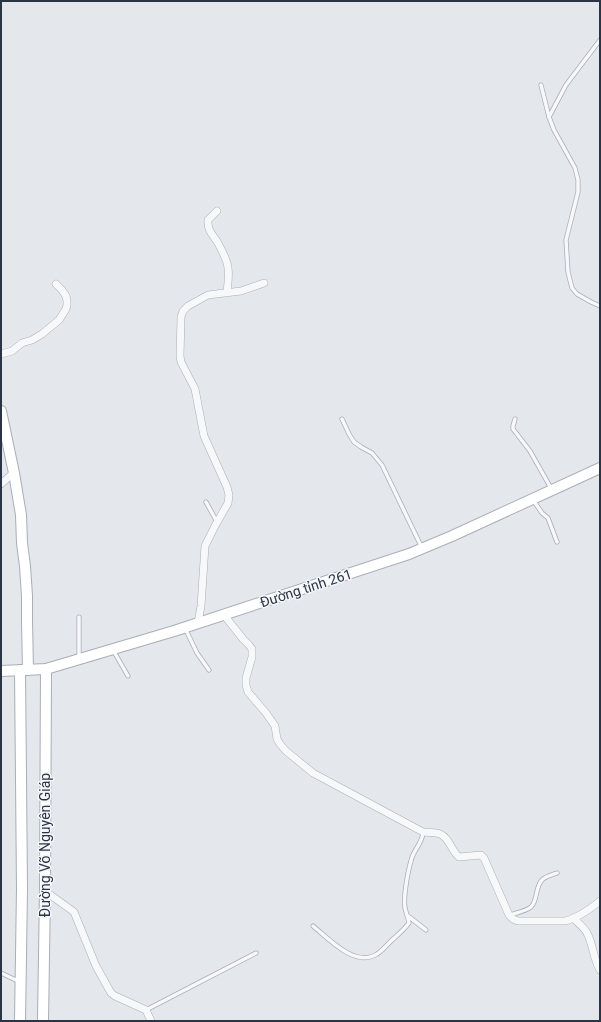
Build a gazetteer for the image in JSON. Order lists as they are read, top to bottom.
{
  "streets": {
    "main road": ["Đường tỉnh 261", "Đường Võ Nguyên Giáp"]
  },
  "crossings": [
    ["Đường tỉnh 261", "Đường Võ Nguyên Giáp"]
  ]
}
